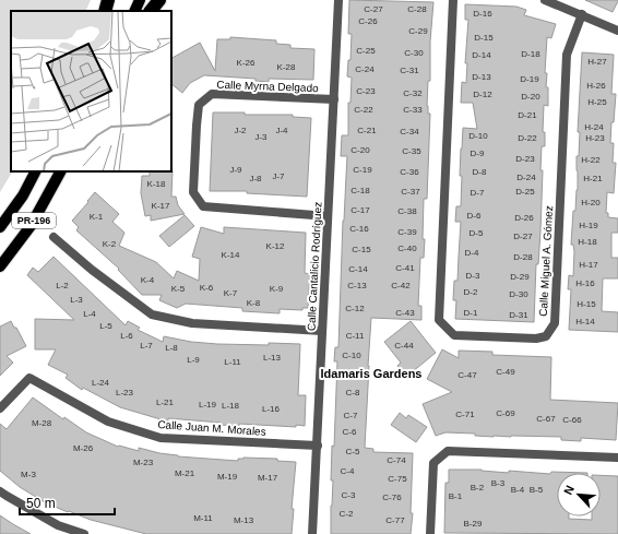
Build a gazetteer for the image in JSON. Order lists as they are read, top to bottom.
{
  "streets": {
    "main road": ["PR-196"],
    "street": [
      "Calle Myrna Delgado",
      "Calle Miguel A. Gómez",
      "Calle Cantalicio Rodríguez",
      "Calle Juan M. Morales"
    ]
  },
  "crossings": [
    ["Calle Myrna Delgado", "Calle Cantalicio Rodríguez"],
    ["Calle Cantalicio Rodríguez", "Calle Juan M. Morales"]
  ],
  "districts": ["Idamaris Gardens"],
  "house_numbers": [
    "C-27",
    "C-28",
    "D-16",
    "C-26",
    "C-29",
    "D-15",
    "C-25",
    "C-30",
    "D-18",
    "D-14",
    "H-27",
    "K-26",
    "K-28",
    "C-24",
    "C-31",
    "D-13",
    "D-19",
    "H-26",
    "C-23",
    "C-32",
    "D-12",
    "D-20",
    "H-25",
    "C-22",
    "C-33",
    "D-21",
    "H-24",
    "J-2",
    "J-4",
    "C-21",
    "C-34",
    "D-10",
    "J-3",
    "D-22",
    "H-23",
    "C-20",
    "C-35",
    "D-9",
    "D-23",
    "H-22",
    "J-9",
    "C-19",
    "C-36",
    "D-8",
    "J-7",
    "D-24",
    "J-8",
    "H-21",
    "K-18",
    "C-18",
    "C-37",
    "D-25",
    "D-7",
    "H-20",
    "K-17",
    "C-17",
    "C-38",
    "D-6",
    "K-1",
    "D-26",
    "H-19",
    "C-16",
    "C-39",
    "D-5",
    "D-27",
    "H-18",
    "K-2",
    "K-12",
    "C-40",
    "C-15",
    "D-4",
    "K-14",
    "D-28",
    "H-17",
    "C-41",
    "C-14",
    "D-3",
    "D-29",
    "K-4",
    "H-16",
    "L-2",
    "C-13",
    "C-42",
    "K-6",
    "K-5",
    "K-9",
    "D-2",
    "K-7",
    "D-30",
    "L-3",
    "K-8",
    "H-15",
    "C-12",
    "C-43",
    "D-1",
    "L-4",
    "D-31",
    "H-14",
    "L-5",
    "L-6",
    "C-11",
    "L-7",
    "C-44",
    "L-8",
    "C-10",
    "L-13",
    "L-9",
    "L-11",
    "C-49",
    "C-47",
    "L-24",
    "L-23",
    "C-8",
    "L-21",
    "L-19",
    "L-18",
    "L-16",
    "C-69",
    "C-71",
    "C-7",
    "C-67",
    "C-66",
    "M-28",
    "C-6",
    "M-26",
    "C-5",
    "C-74",
    "M-23",
    "C-4",
    "M-21",
    "M-3",
    "M-19",
    "M-17",
    "C-75",
    "B-3",
    "B-2",
    "B-4",
    "B-5",
    "C-3",
    "B-1",
    "C-76",
    "C-2",
    "M-11",
    "M-13",
    "C-77",
    "B-29"
  ],
  "scale_bar": "50 m",
  "north": "top left"
}
